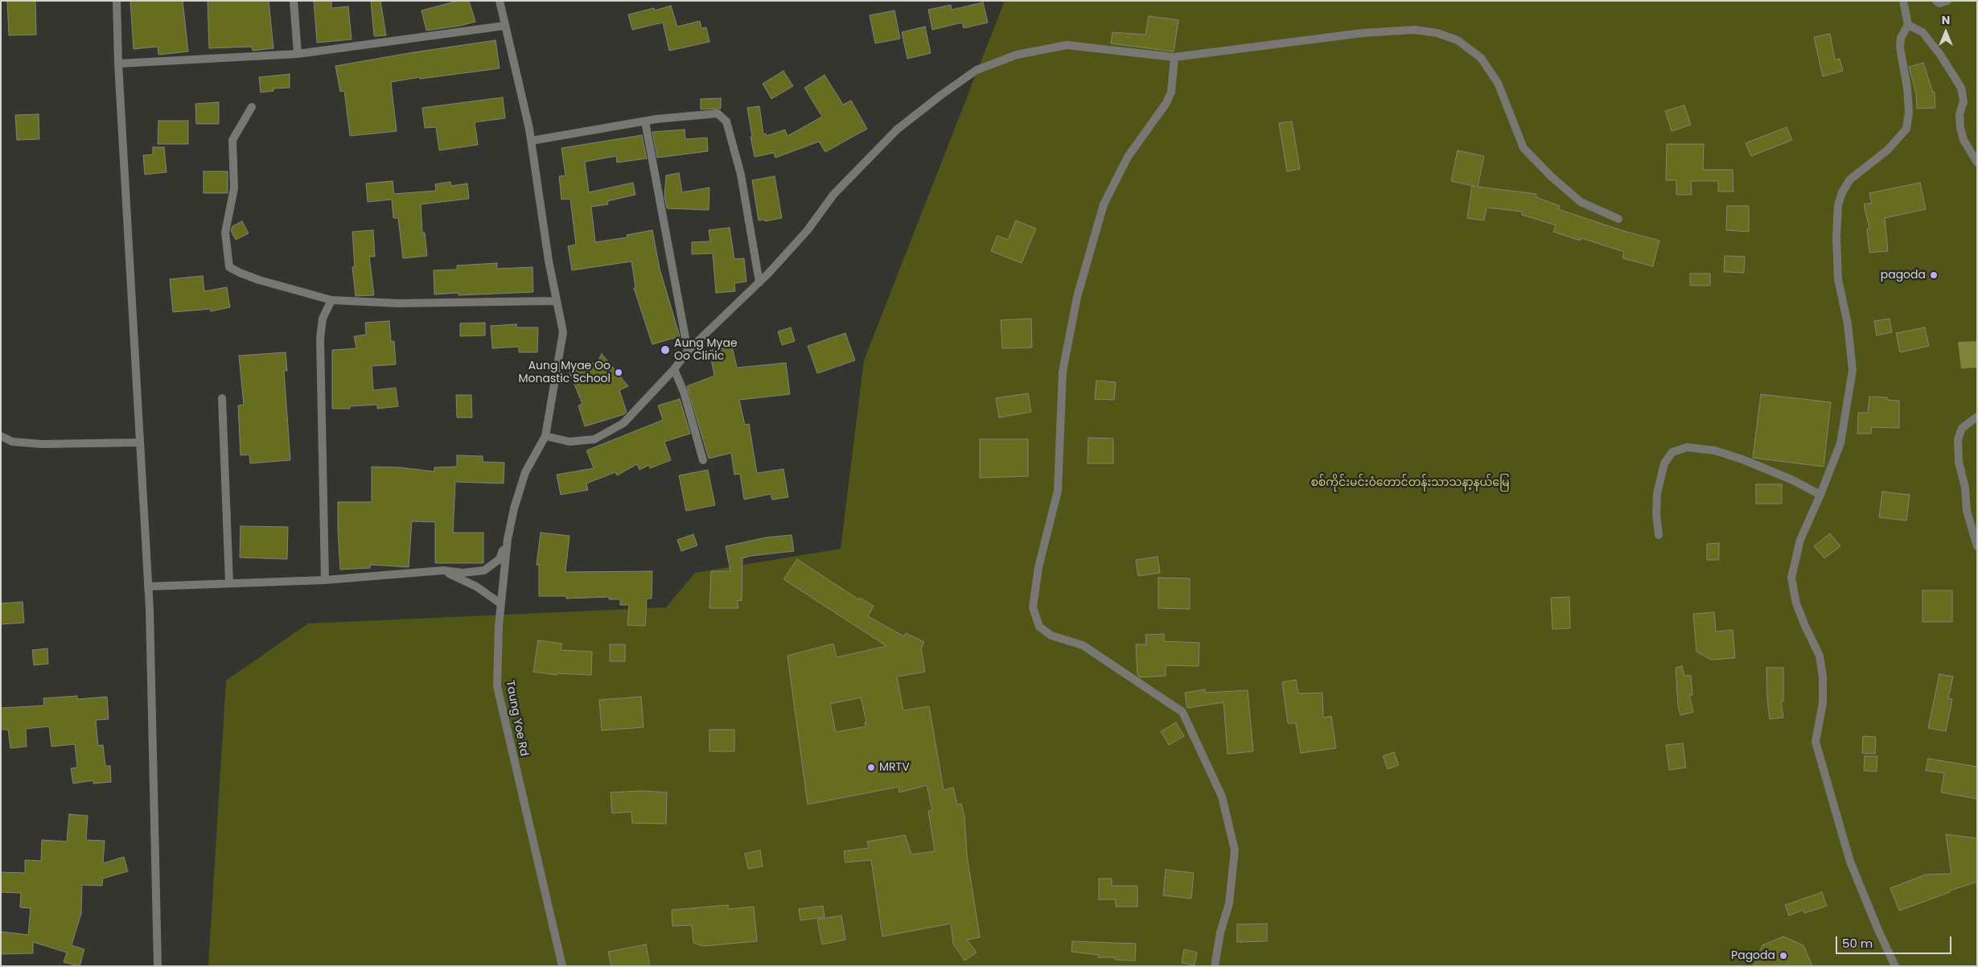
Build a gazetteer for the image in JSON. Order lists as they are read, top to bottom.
{
  "streets": {
    "street": ["Taung Yoe Rd"]
  },
  "parks": ["စစ်ကိုင်းမင်းဝံတောင်တန်းသာသနာ့နယ်မြေ"],
  "places": [
    "pagoda",
    "Aung Myae Oo Clinic",
    "Aung Myae Oo Monastic School",
    "MRTV",
    "Pagoda"
  ],
  "scale_bar": "50 m",
  "north": "top"
}
